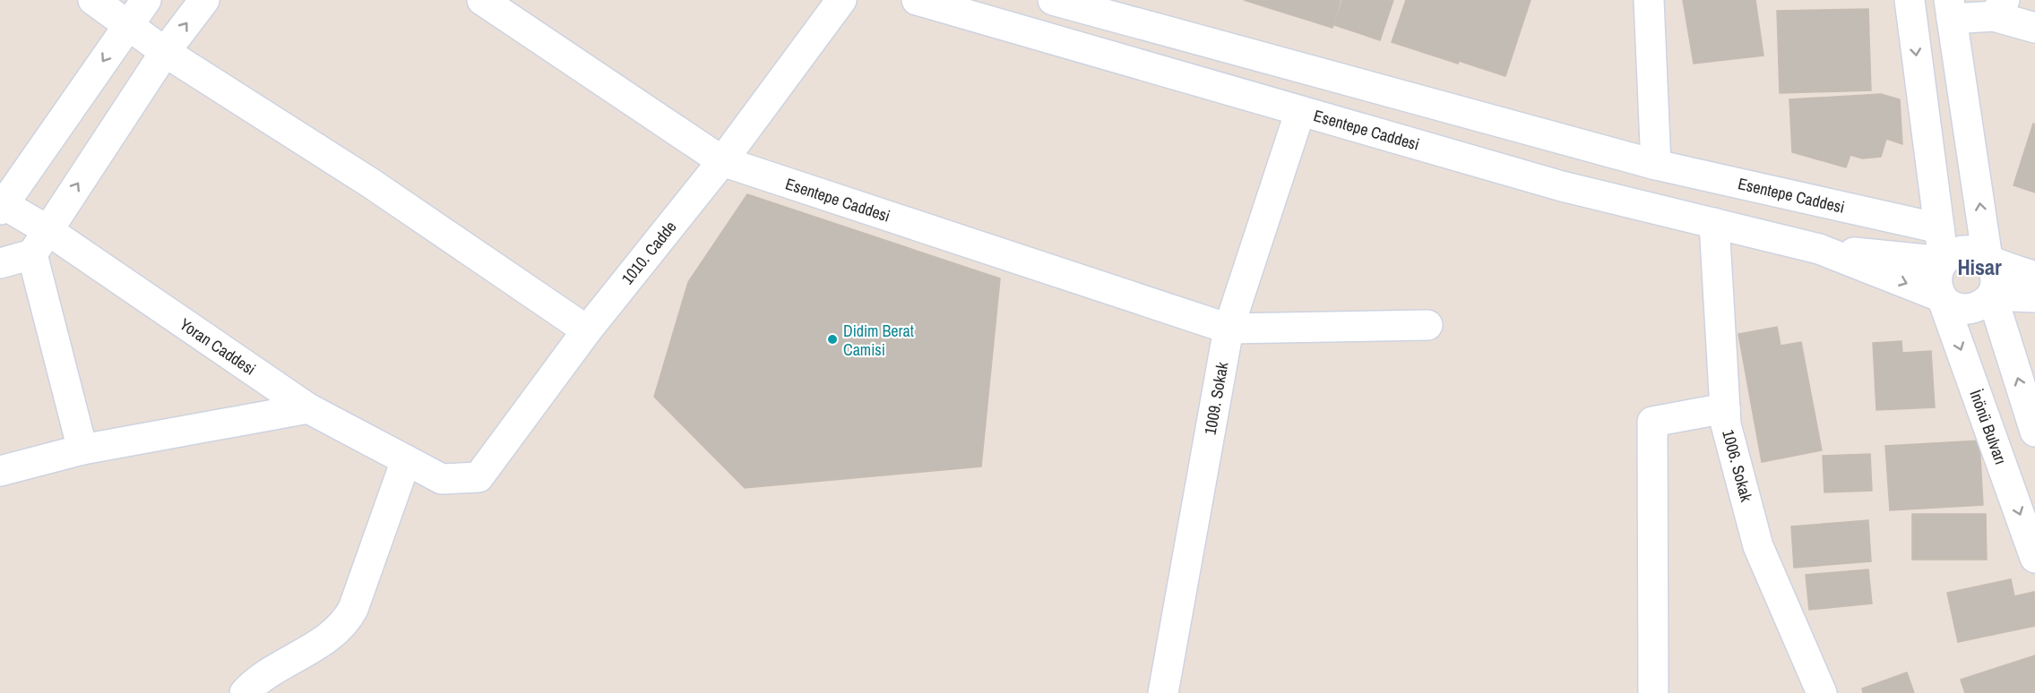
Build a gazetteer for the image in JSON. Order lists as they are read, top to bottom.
{
  "streets": {
    "street": [
      "Esentepe Caddesi",
      "1010. Cadde",
      "Yoran Caddesi",
      "1009. Sokak",
      "İnönü Bulvarı",
      "1006. Sokak"
    ]
  },
  "crossings": [
    ["Esentepe Caddesi", "1010. Cadde"],
    ["Esentepe Caddesi", "1009. Sokak"],
    ["Esentepe Caddesi", "1006. Sokak"],
    ["1010. Cadde", "Yoran Caddesi"]
  ],
  "districts": ["Hisar"],
  "places": ["Didim Berat Camisi"]
}
